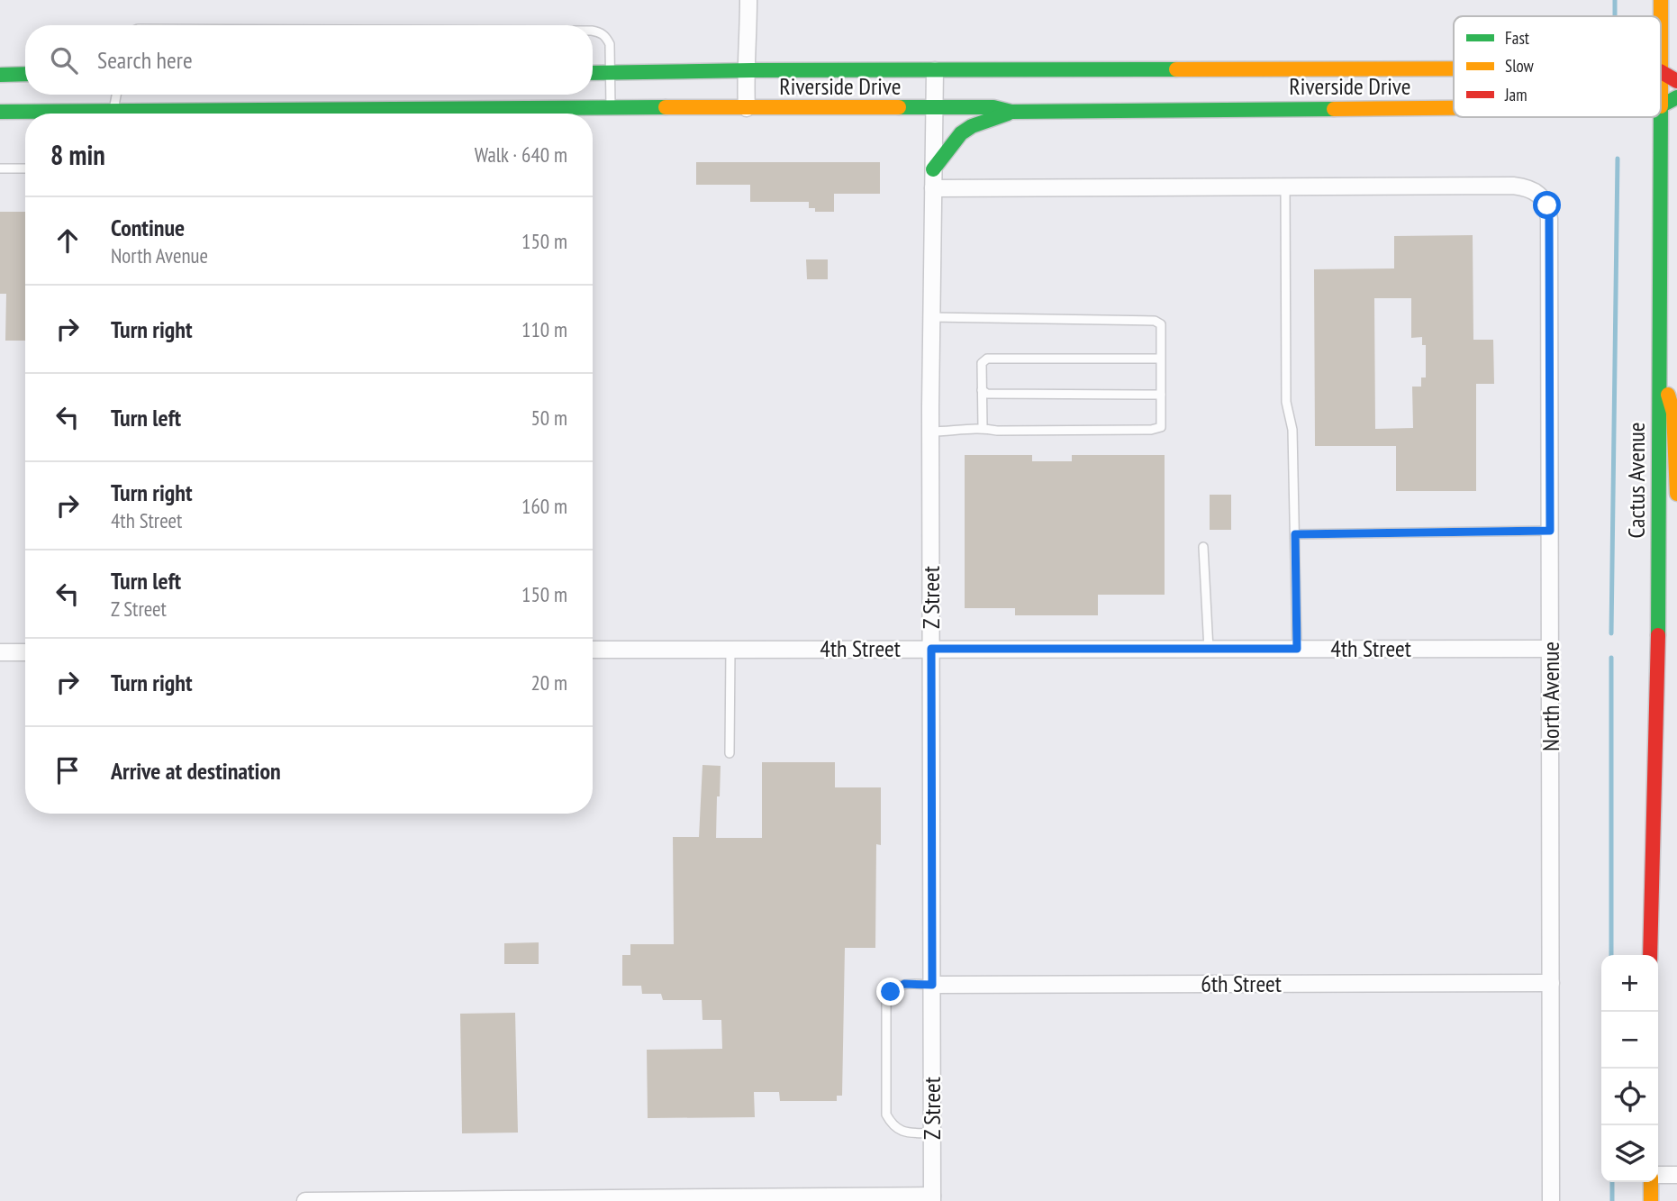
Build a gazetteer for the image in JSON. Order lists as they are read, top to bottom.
{
  "streets": {
    "street": [
      "Riverside Drive",
      "Cactus Avenue",
      "Z Street",
      "4th Street",
      "North Avenue",
      "6th Street"
    ]
  },
  "crossings": [
    ["Riverside Drive", "Z Street"],
    ["Z Street", "4th Street"],
    ["Z Street", "6th Street"],
    ["4th Street", "North Avenue"],
    ["North Avenue", "6th Street"]
  ],
  "legend": ["Fast", "Slow", "Jam"],
  "page": {
    "search": "Search here",
    "heading": ["8 min", "Walk · 640 m"],
    "list": [
      ["Continue", "North Avenue", "150 m"],
      ["Turn right", "110 m"],
      ["Turn left", "50 m"],
      ["Turn right", "4th Street", "160 m"],
      ["Turn left", "Z Street", "150 m"],
      ["Turn right", "20 m"],
      "Arrive at destination"
    ],
    "map_buttons": ["+", "−"]
  }
}
